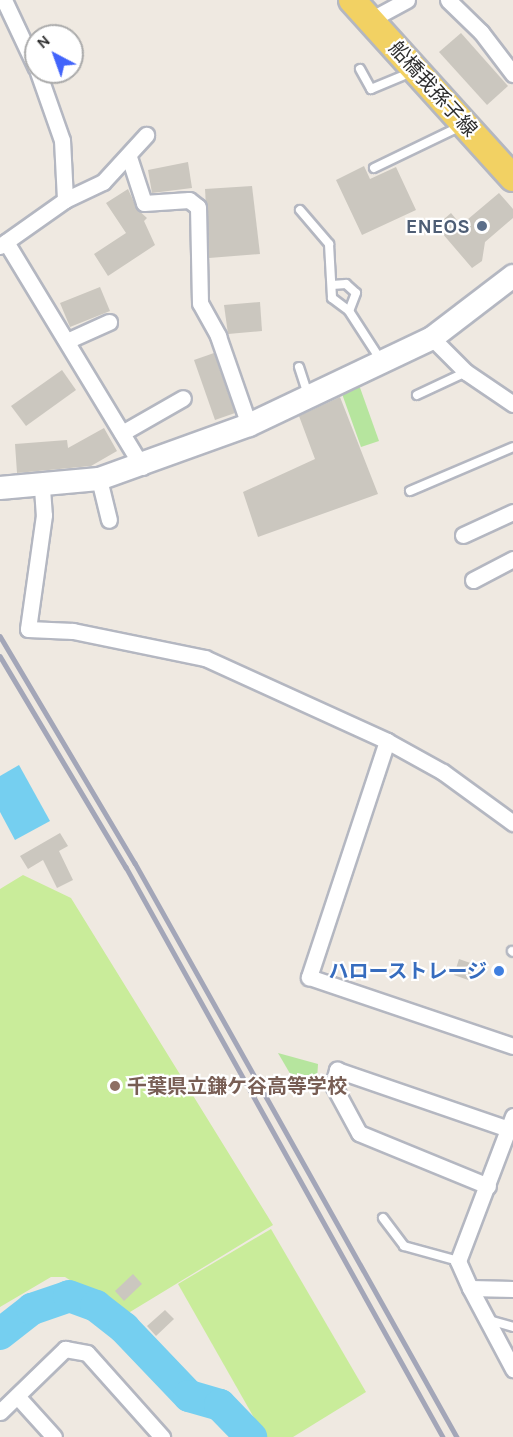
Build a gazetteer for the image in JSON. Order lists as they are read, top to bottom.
{
  "streets": {
    "main road": ["船橋我孫子線"]
  },
  "places": ["ENEOS", "ハローストレージ", "千葉県立鎌ケ谷高等学校"],
  "north": "top left"
}
